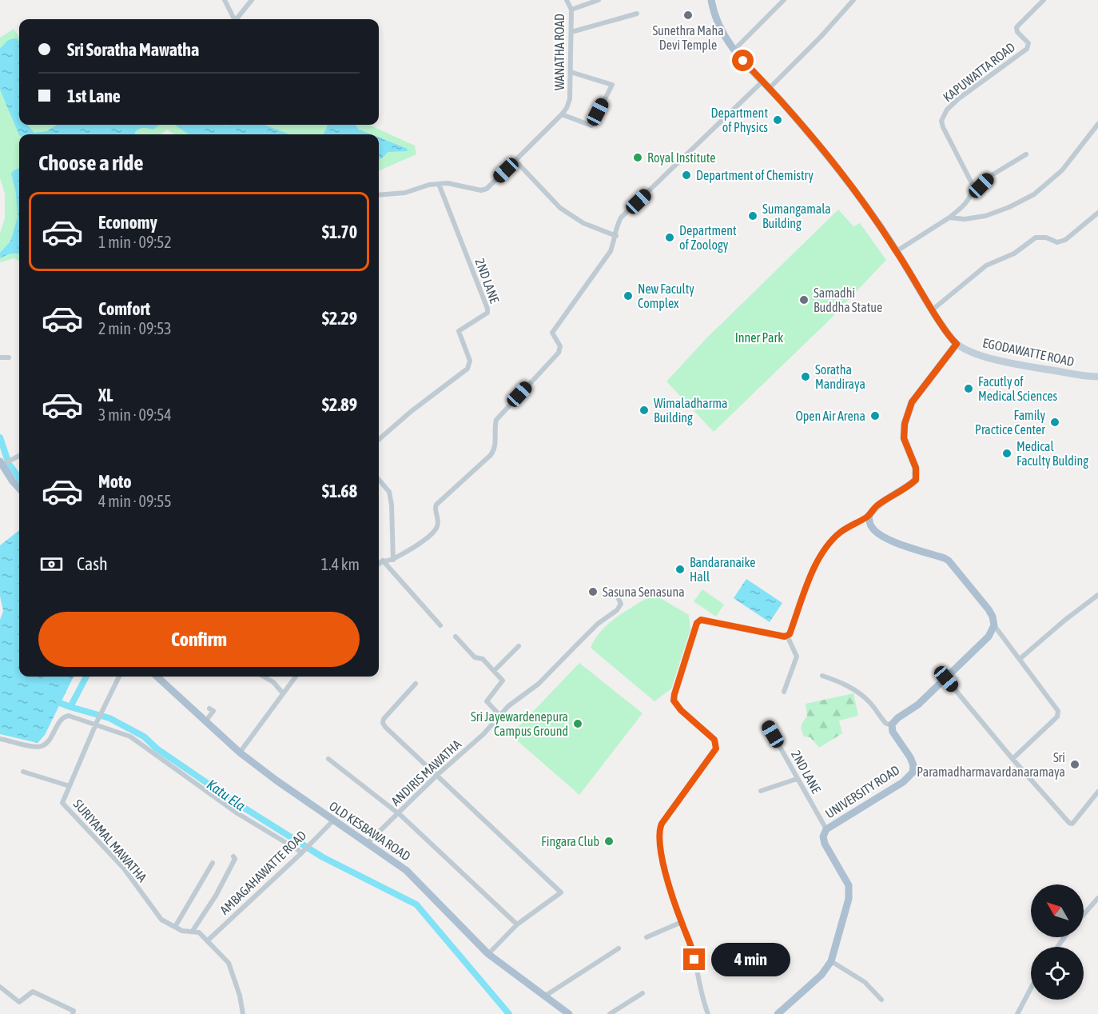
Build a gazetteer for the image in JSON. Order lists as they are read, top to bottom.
{
  "streets": {
    "main road": ["UNIVERSITY ROAD", "OLD KESBAWA ROAD"],
    "street": [
      "WANATHA ROAD",
      "KAPUWATTA ROAD",
      "2ND LANE",
      "EGODAWATTE ROAD",
      "ANDIRIS MAWATHA",
      "SURIYAMAL MAWATHA",
      "AMBAGAHAWATTE ROAD"
    ]
  },
  "crossings": [
    ["WANATHA ROAD", "2ND LANE"],
    ["2ND LANE", "UNIVERSITY ROAD"],
    ["ANDIRIS MAWATHA", "OLD KESBAWA ROAD"],
    ["OLD KESBAWA ROAD", "AMBAGAHAWATTE ROAD"],
    ["SURIYAMAL MAWATHA", "AMBAGAHAWATTE ROAD"]
  ],
  "water": ["Katu Ela"],
  "parks": ["Inner Park"],
  "places": [
    "Sunethra Maha Devi Temple",
    "Department of Physics",
    "Royal Institute",
    "Department of Chemistry",
    "Sumangamala Building",
    "Department of Zoology",
    "New Faculty Complex",
    "Samadhi Buddha Statue",
    "Soratha Mandiraya",
    "Facutly of Medical Sciences",
    "Wimaladharma Building",
    "Open Air Arena",
    "Family Practice Center",
    "Medical Faculty Bulding",
    "Bandaranaike Hall",
    "Sasuna Senasuna",
    "Sri Jayewardenepura Campus Ground",
    "Sri Paramadharmavardanaramaya",
    "Fingara Club"
  ],
  "north": "top left",
  "page": {
    "banner": ["Sri Soratha Mawatha", "1st Lane"],
    "heading": "Choose a ride",
    "list": [
      {
        "name": "Economy",
        "note": "1 min · 09:52",
        "value": "$1.70"
      },
      {
        "name": "Comfort",
        "note": "2 min · 09:53",
        "value": "$2.29"
      },
      {
        "name": "XL",
        "note": "3 min · 09:54",
        "value": "$2.89"
      },
      {
        "name": "Moto",
        "note": "4 min · 09:55",
        "value": "$1.68"
      }
    ],
    "pay": ["Cash", "1.4 km"],
    "buttons": "Confirm",
    "bubble": "4 min"
  }
}
